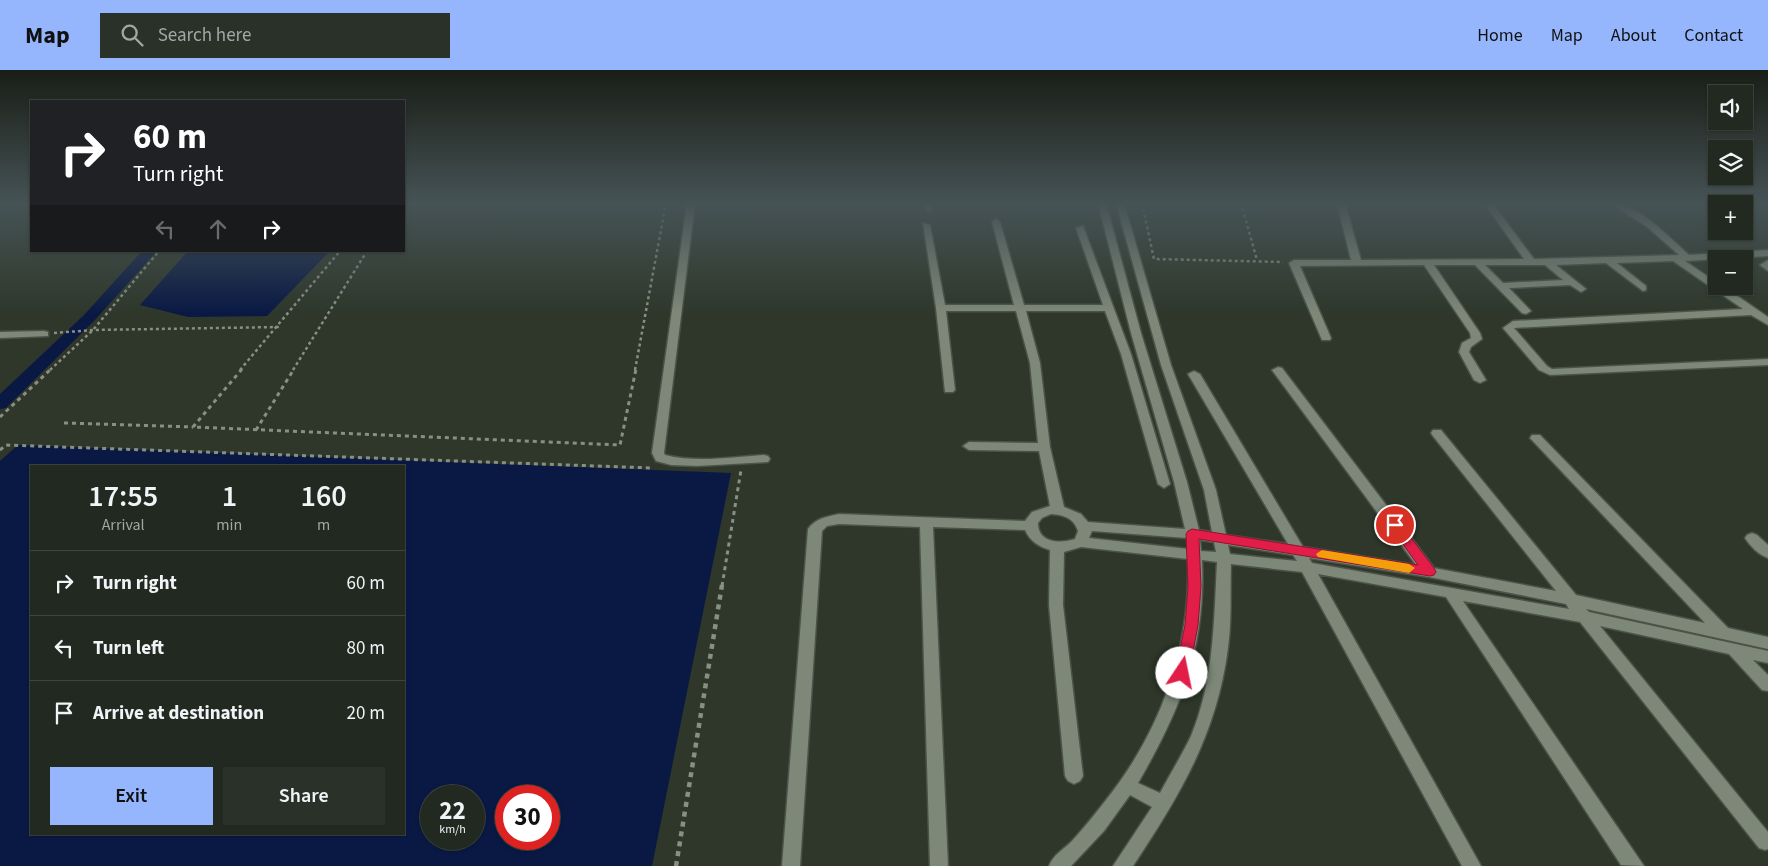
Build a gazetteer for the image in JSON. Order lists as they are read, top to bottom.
{
  "page": {
    "header": "Map",
    "search": "Search here",
    "nav": [
      "Home",
      "Map",
      "About",
      "Contact"
    ],
    "map_buttons": ["+", "−"],
    "turn": ["60 m", "Turn right"],
    "eta": [
      "17:55",
      "Arrival",
      "1",
      "min",
      "160",
      "m"
    ],
    "list": [
      {
        "name": "Turn right",
        "value": "60 m"
      },
      {
        "name": "Turn left",
        "value": "80 m"
      },
      {
        "name": "Arrive at destination",
        "value": "20 m"
      }
    ],
    "buttons": ["Exit", "Share"],
    "speed": "22 km/h",
    "limit": "30"
  }
}
